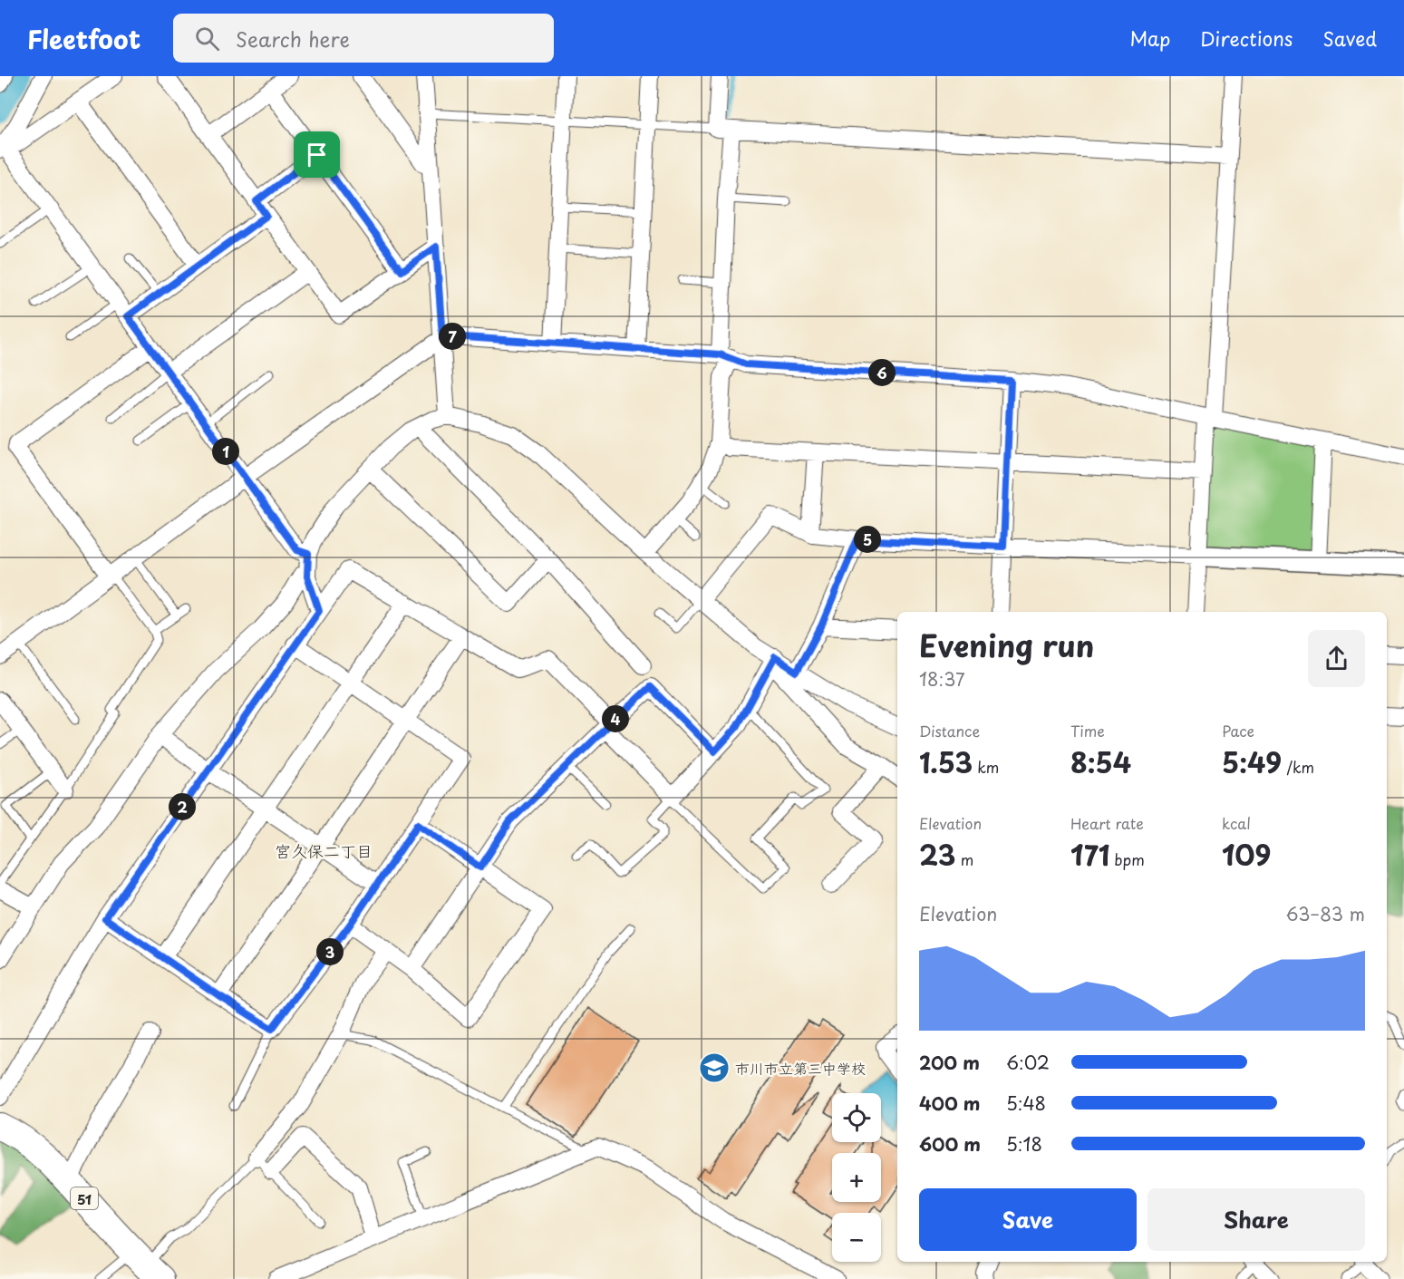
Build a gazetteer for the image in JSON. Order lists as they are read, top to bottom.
{
  "streets": {
    "main road": ["51"]
  },
  "districts": ["宮久保二丁目"],
  "places": {
    "school or university": ["市川市立第三中学校"]
  },
  "page": {
    "header": "Fleetfoot",
    "search": "Search here",
    "nav": ["Map", "Directions", "Saved"],
    "pins": [
      "7",
      "6",
      "1",
      "5",
      "4",
      "2",
      "3"
    ],
    "heading": ["Evening run", "18:37"],
    "stats": [
      ["Distance", "1.53 km"],
      ["Time", "8:54"],
      ["Pace", "5:49 /km"],
      ["Elevation", "23 m"],
      ["Heart rate", "171 bpm"],
      ["kcal", "109"]
    ],
    "chart": ["Elevation", "63–83 m"],
    "list": [
      {
        "name": "200 m",
        "note": "6:02"
      },
      {
        "name": "400 m",
        "note": "5:48"
      },
      {
        "name": "600 m",
        "note": "5:18"
      }
    ],
    "map_buttons": ["+", "−"],
    "buttons": ["Save", "Share"]
  }
}
